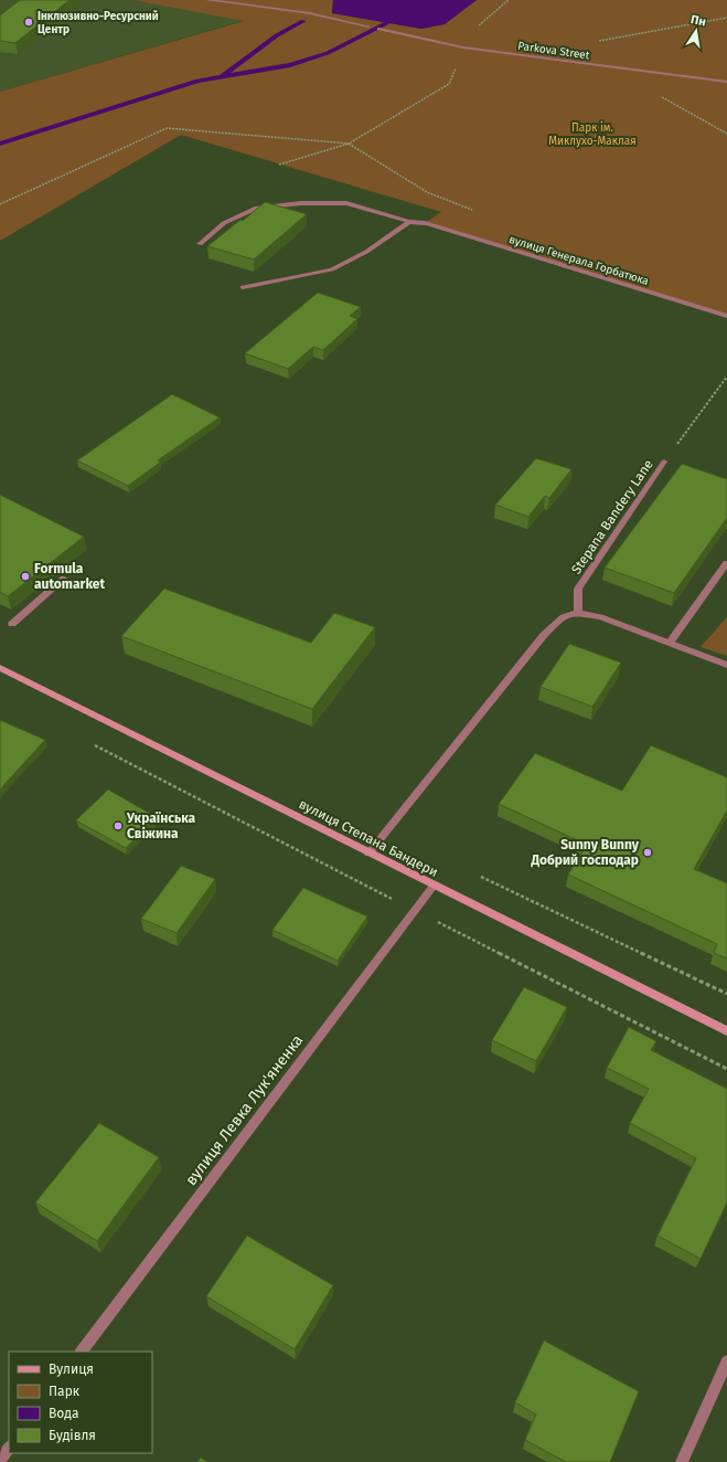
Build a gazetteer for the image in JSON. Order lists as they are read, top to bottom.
{
  "streets": {
    "street": [
      "Parkova Street",
      "вулиця Генерала Горбатюка",
      "Stepana Bandery Lane",
      "вулиця Степана Бандери",
      "вулиця Левка Лук'яненка"
    ]
  },
  "crossings": [
    ["вулиця Степана Бандери", "вулиця Левка Лук'яненка"]
  ],
  "parks": ["Парк ім. Миклухо-Маклая"],
  "places": [
    "Інклюзивно-Ресурсний Центр",
    "Formula automarket",
    "Українська Свіжина",
    "Sunny Bunny Добрий господар"
  ],
  "legend": [
    "Вулиця",
    "Парк",
    "Вода",
    "Будівля"
  ],
  "north": "top"
}
